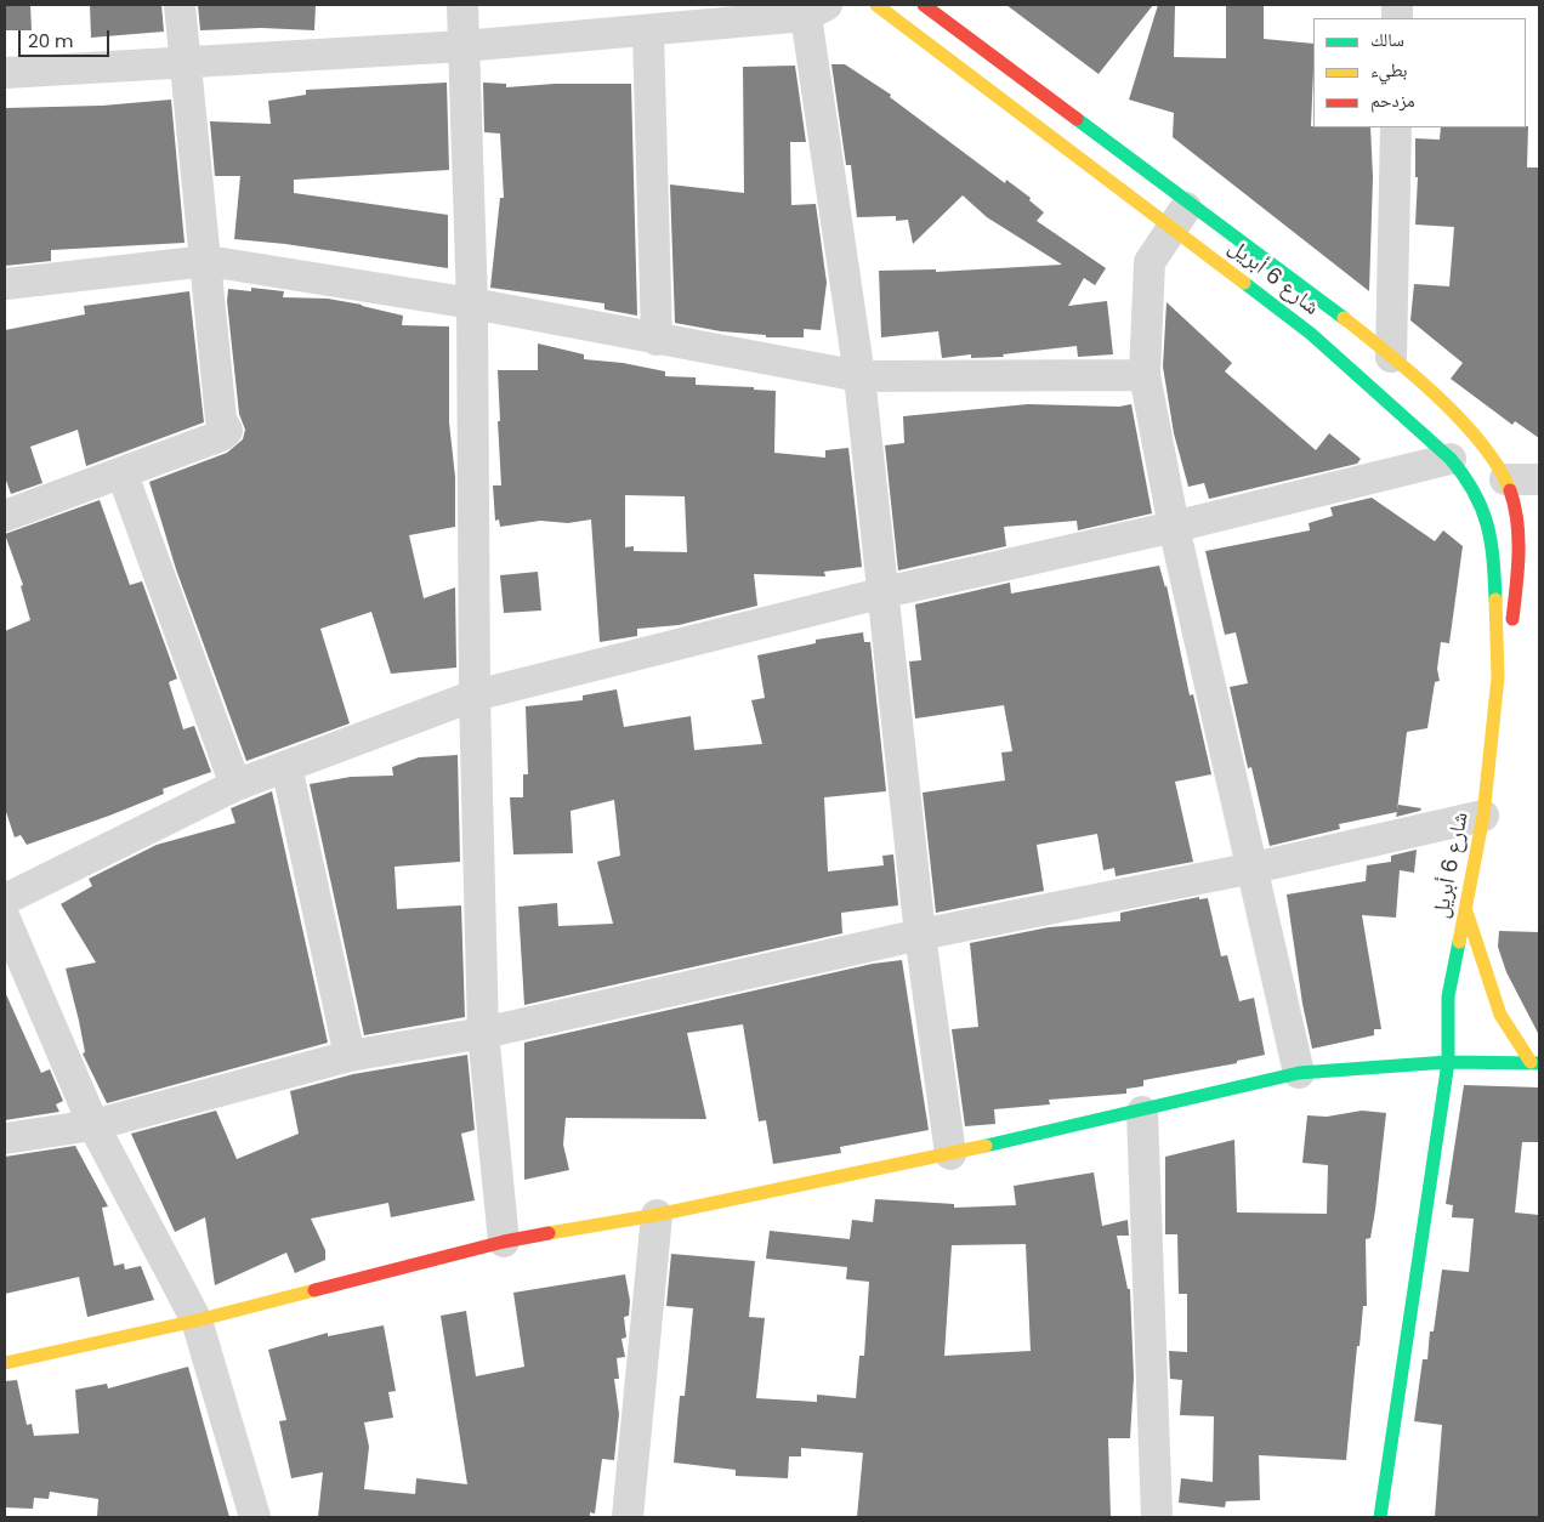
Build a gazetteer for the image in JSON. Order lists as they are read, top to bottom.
{
  "streets": {
    "street": ["شارع 6 أبريل"]
  },
  "legend": ["سالك", "بطيء", "مزدحم"],
  "scale_bar": "20 m"
}
